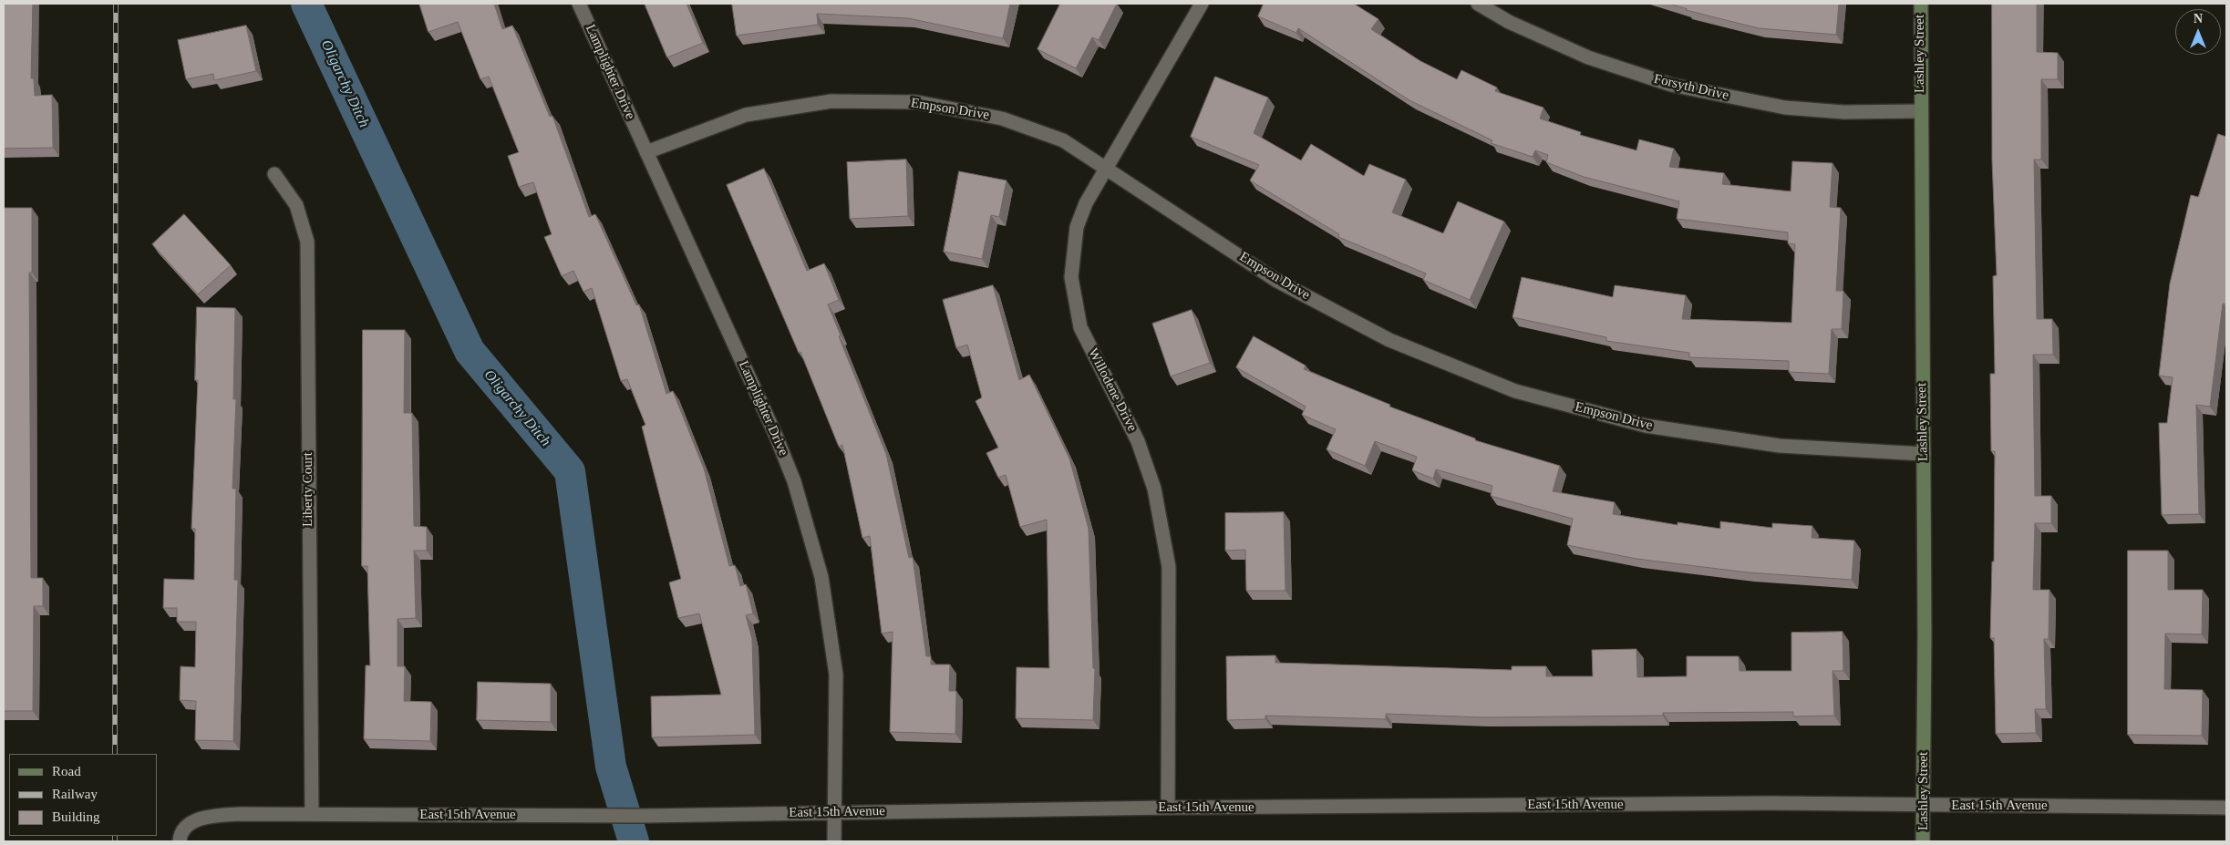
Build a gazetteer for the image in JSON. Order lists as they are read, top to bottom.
{
  "streets": {
    "street": [
      "Lashley Street",
      "Lamplighter Drive",
      "Forsyth Drive",
      "Empson Drive",
      "Willodene Drive",
      "Liberty Court",
      "East 15th Avenue"
    ]
  },
  "crossings": [
    ["Lashley Street", "Forsyth Drive"],
    ["Lashley Street", "Empson Drive"],
    ["Lashley Street", "East 15th Avenue"],
    ["Lamplighter Drive", "Empson Drive"],
    ["Lamplighter Drive", "East 15th Avenue"],
    ["Empson Drive", "Willodene Drive"],
    ["Willodene Drive", "East 15th Avenue"],
    ["Liberty Court", "East 15th Avenue"]
  ],
  "water": ["Oligarchy Ditch"],
  "legend": ["Road", "Railway", "Building"],
  "north": "top"
}
